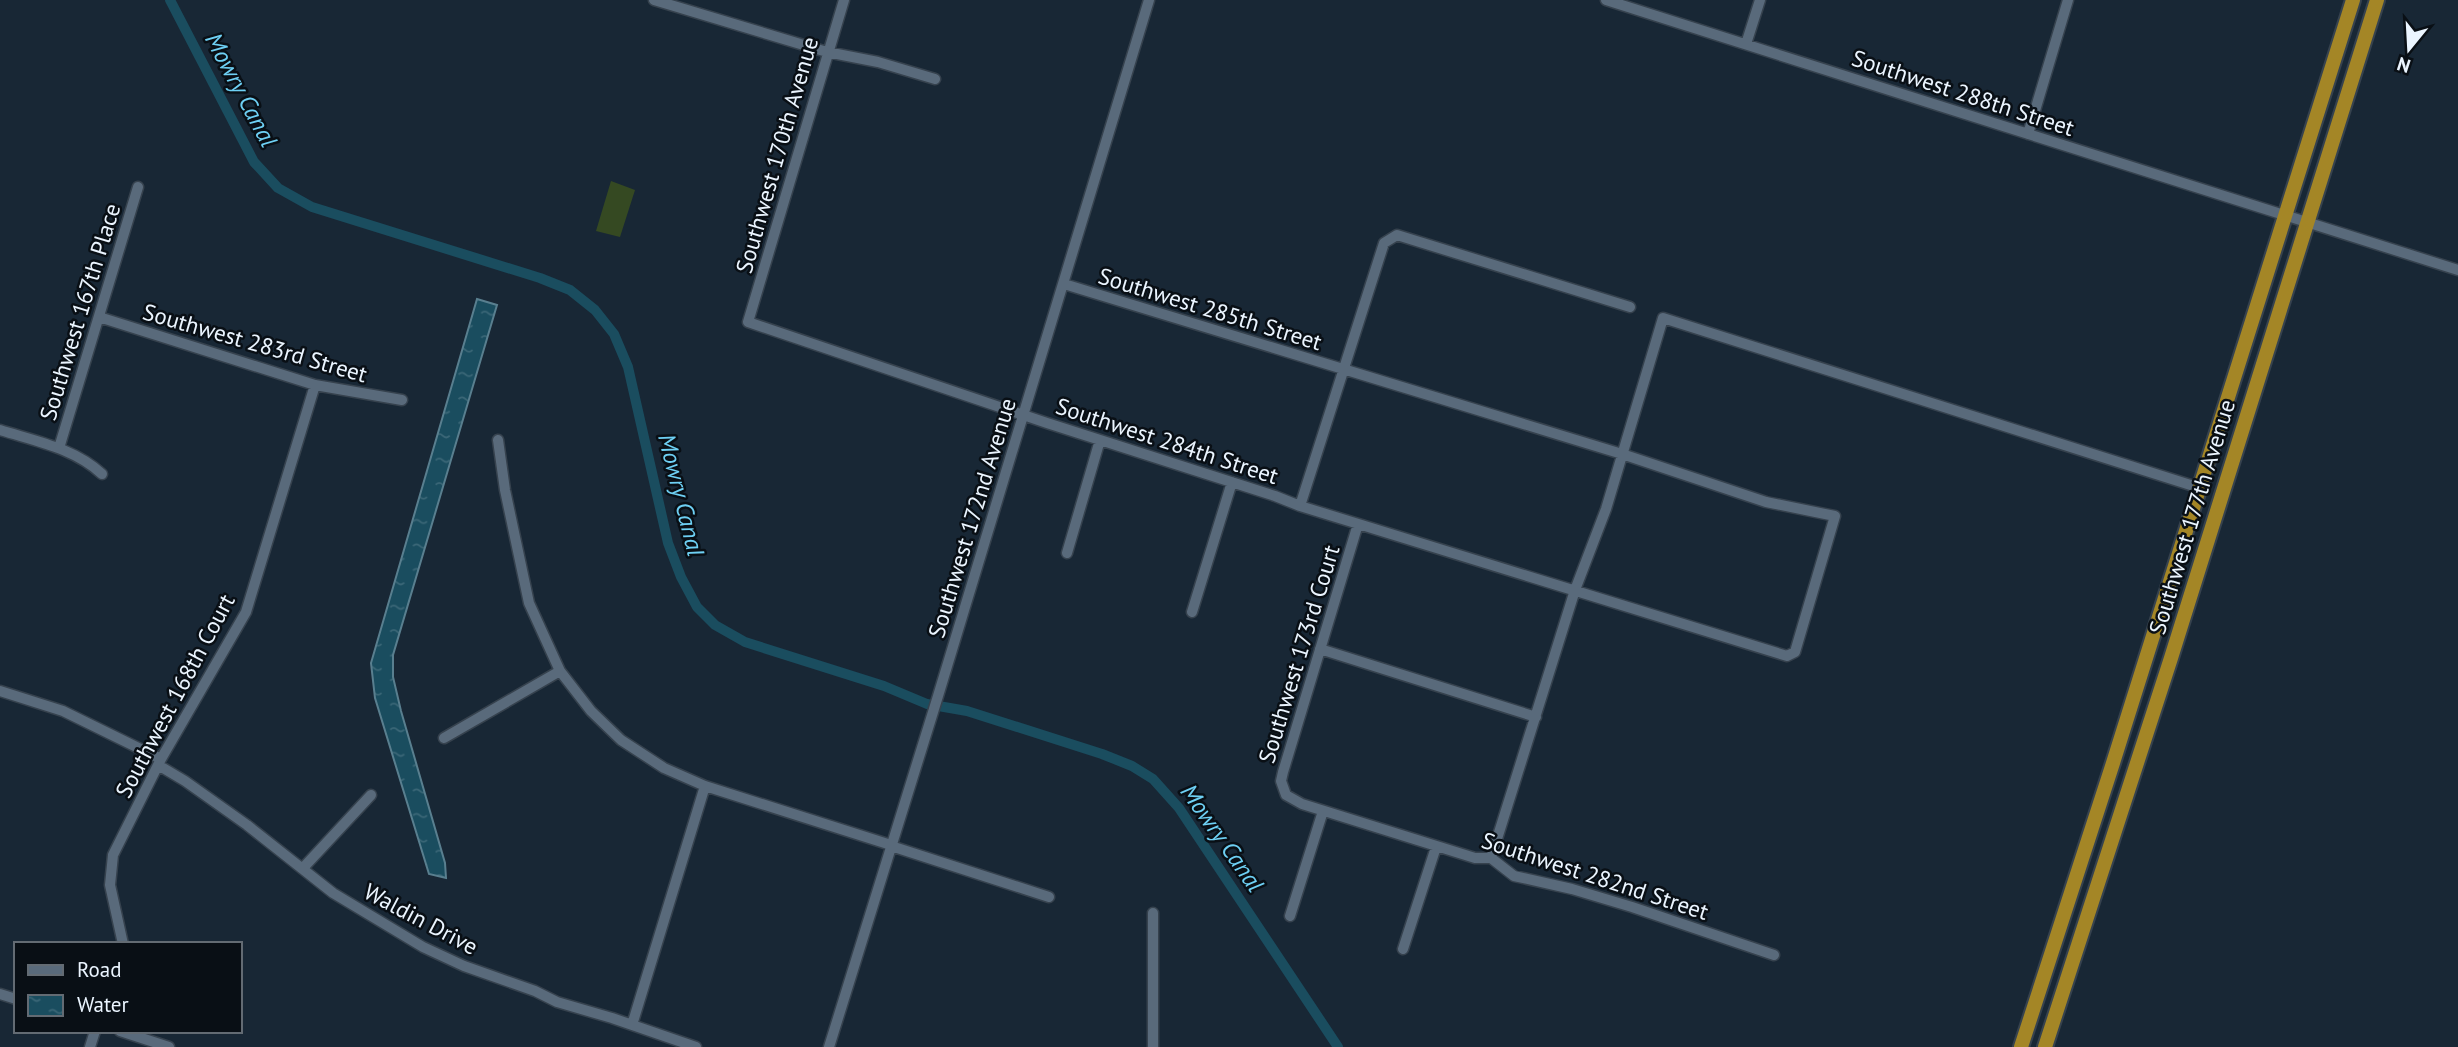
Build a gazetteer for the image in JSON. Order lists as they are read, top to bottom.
{
  "streets": {
    "highway": ["Southwest 177th Avenue"],
    "street": [
      "Southwest 288th Street",
      "Southwest 170th Avenue",
      "Southwest 285th Street",
      "Southwest 167th Place",
      "Southwest 283rd Street",
      "Southwest 284th Street",
      "Southwest 172nd Avenue",
      "Southwest 173rd Court",
      "Southwest 168th Court",
      "Southwest 282nd Street",
      "Waldin Drive"
    ]
  },
  "crossings": [
    ["Southwest 288th Street", "Southwest 177th Avenue"],
    ["Southwest 170th Avenue", "Southwest 284th Street"],
    ["Southwest 285th Street", "Southwest 284th Street"],
    ["Southwest 285th Street", "Southwest 172nd Avenue"],
    ["Southwest 167th Place", "Southwest 283rd Street"],
    ["Southwest 283rd Street", "Southwest 168th Court"],
    ["Southwest 284th Street", "Southwest 172nd Avenue"],
    ["Southwest 284th Street", "Southwest 173rd Court"],
    ["Southwest 173rd Court", "Southwest 282nd Street"],
    ["Southwest 168th Court", "Waldin Drive"]
  ],
  "water": ["Mowry Canal"],
  "legend": ["Road", "Water"],
  "north": "bottom"
}
